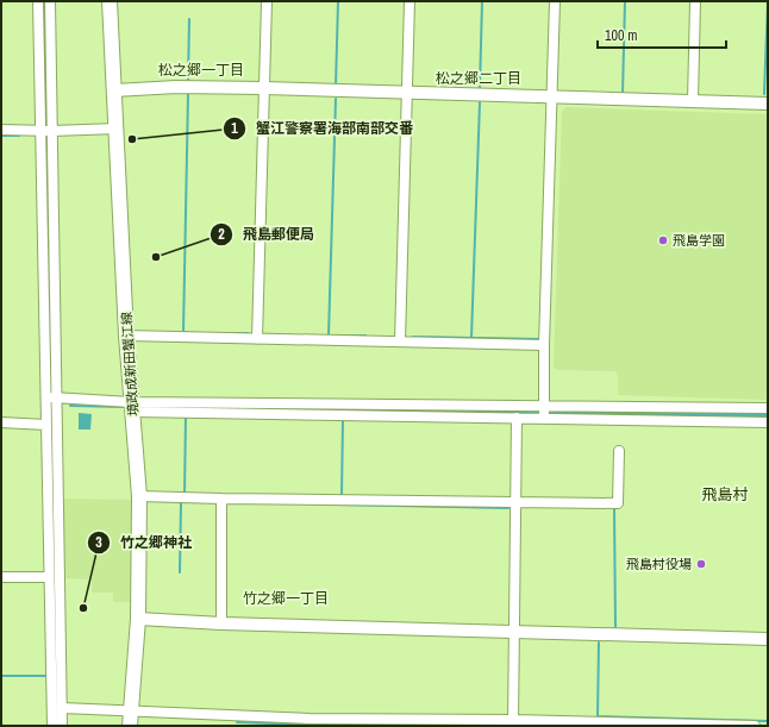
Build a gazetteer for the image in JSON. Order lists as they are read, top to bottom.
{
  "streets": {
    "main road": ["境政成新田蟹江線"]
  },
  "districts": [
    "松之郷一丁目",
    "松之郷二丁目",
    "飛島村",
    "竹之郷一丁目"
  ],
  "places": [
    "蟹江警察署海部南部交番",
    "飛島学園",
    "飛島郵便局",
    "飛島村役場",
    "竹之郷神社"
  ],
  "scale_bar": "100 m"
}
